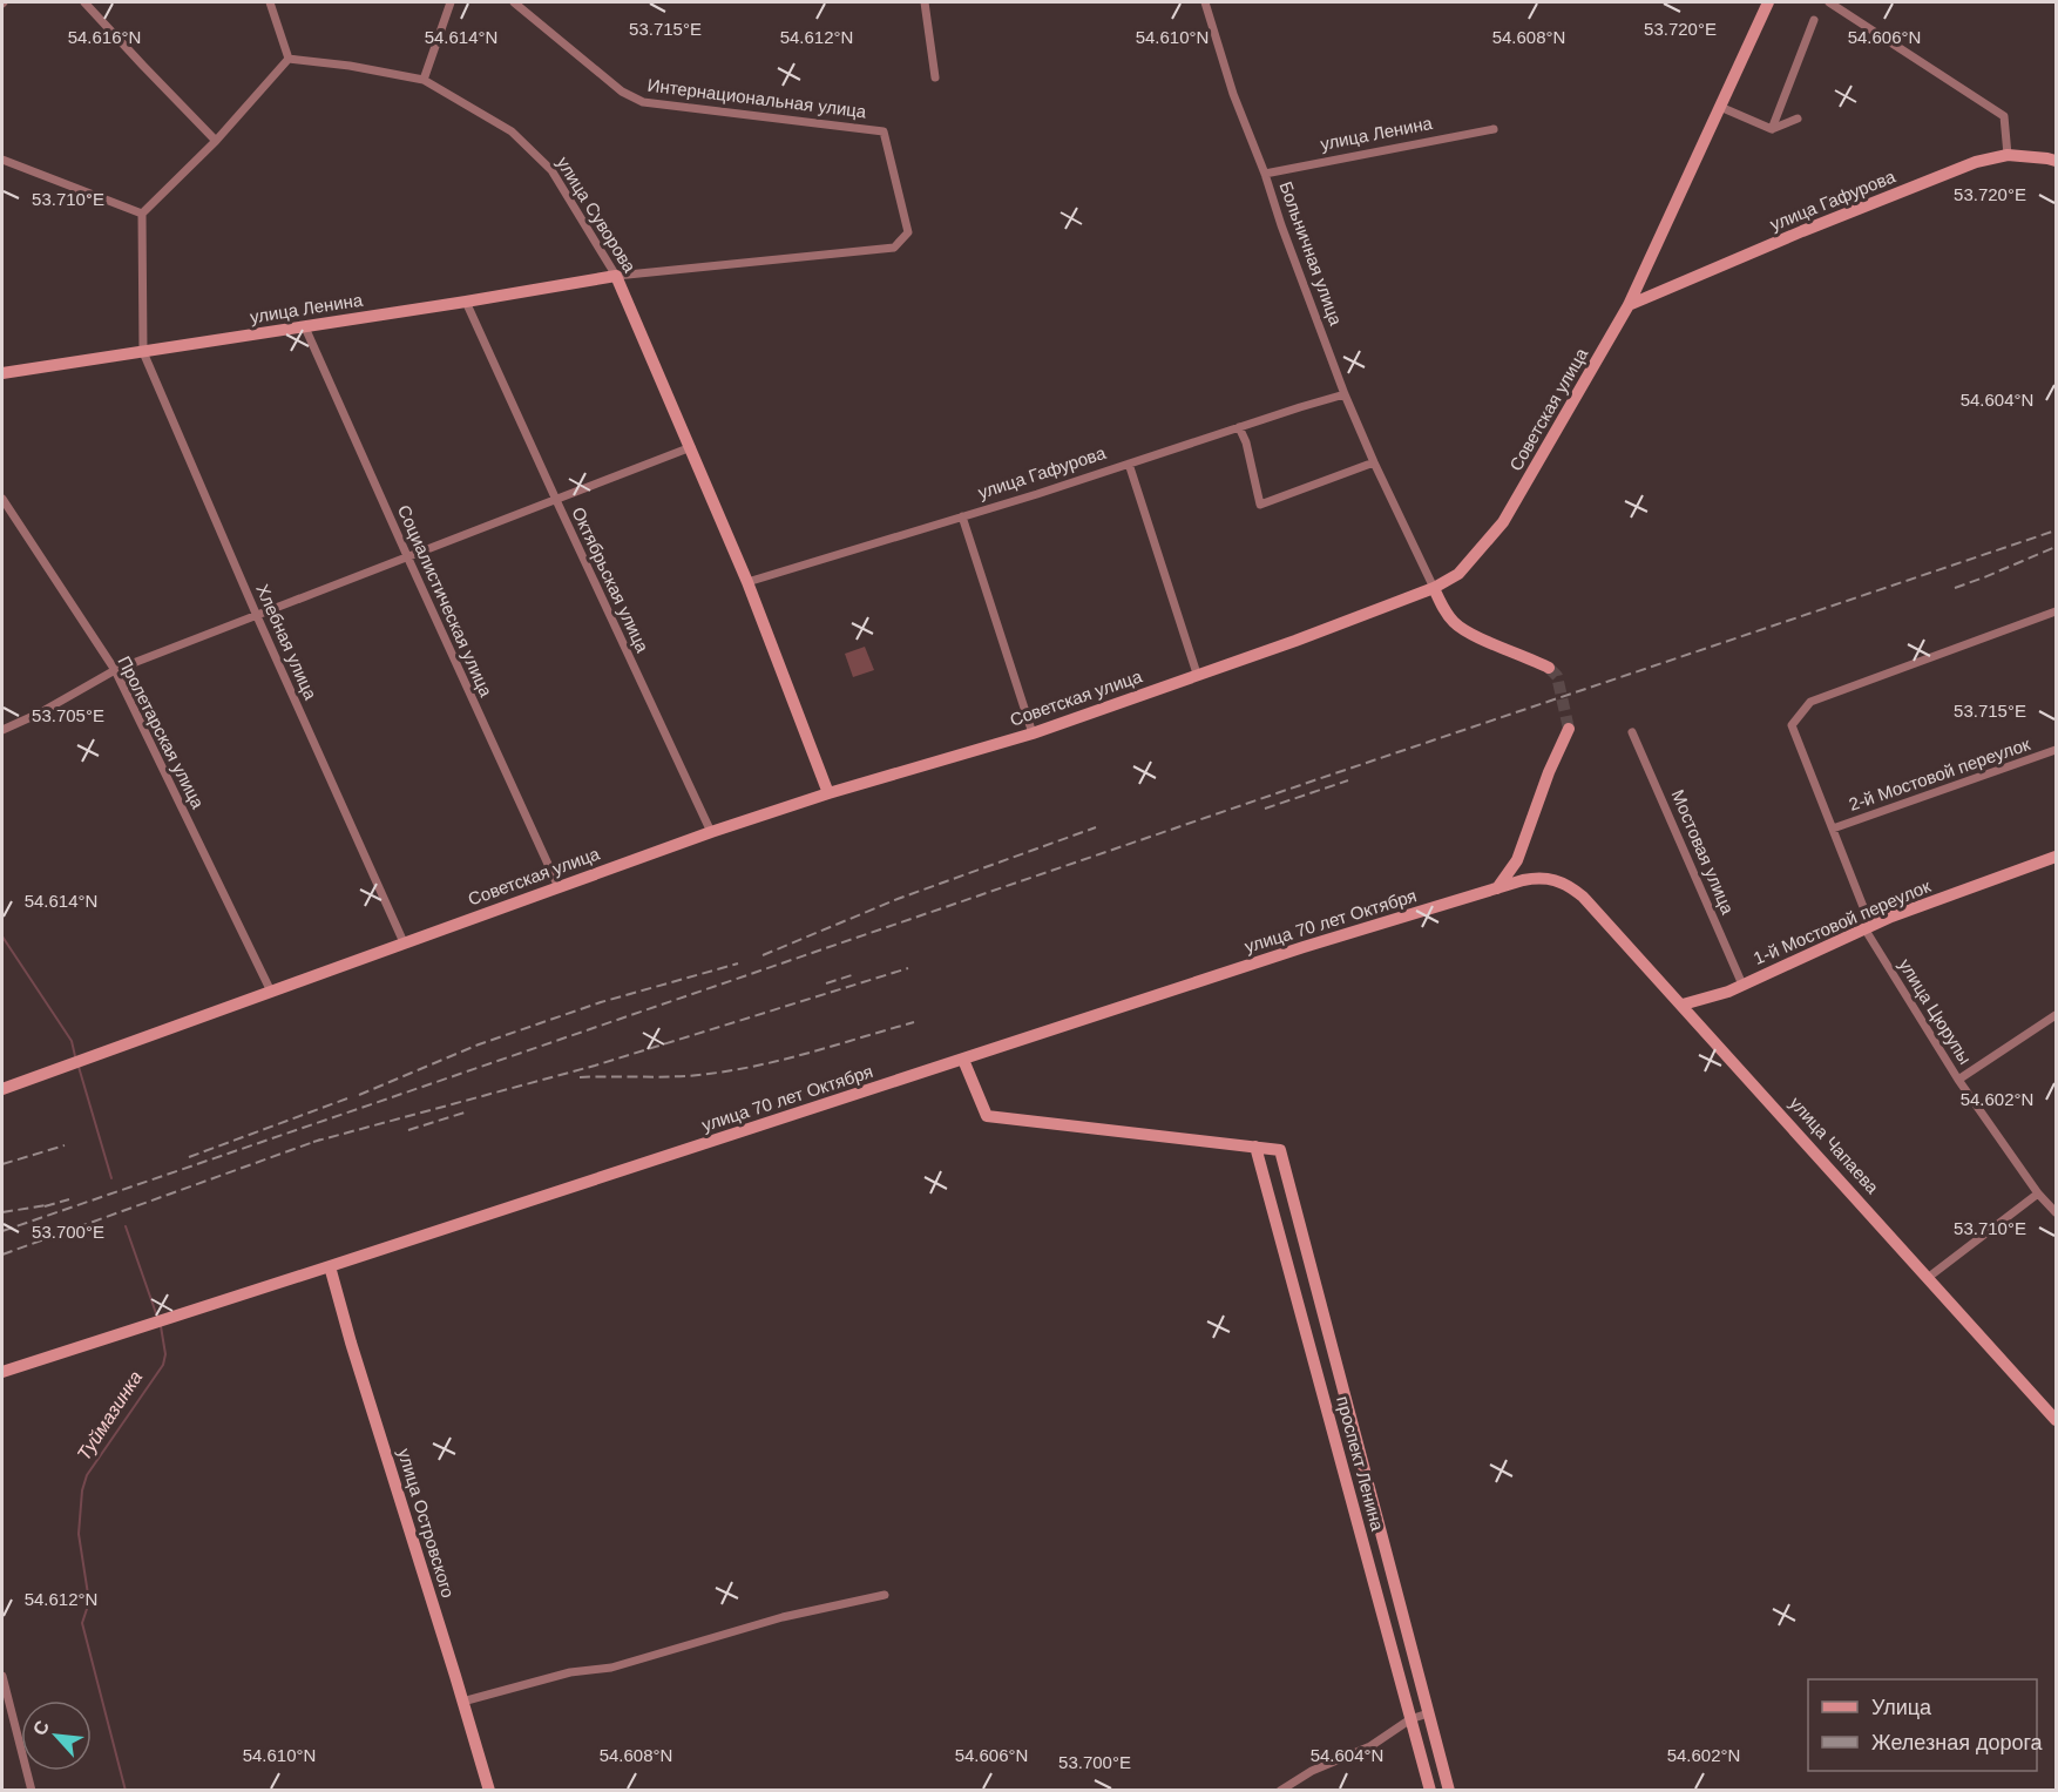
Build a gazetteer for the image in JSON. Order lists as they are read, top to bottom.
{
  "streets": {
    "street": [
      "Интернациональная улица",
      "улица Ленина",
      "улица Гафурова",
      "улица Суворова",
      "Больничная улица",
      "Советская улица",
      "Октябрьская улица",
      "Социалистическая улица",
      "Хлебная улица",
      "Пролетарская улица",
      "2-й Мостовой переулок",
      "Мостовая улица",
      "улица 70 лет Октября",
      "1-й Мостовой переулок",
      "улица Цюрупы",
      "улица Чапаева",
      "проспект Ленина",
      "улица Островского"
    ]
  },
  "crossings": [
    ["Интернациональная улица", "улица Ленина"],
    ["Интернациональная улица", "улица Суворова"],
    ["улица Ленина", "улица Суворова"],
    ["улица Ленина", "Больничная улица"],
    ["улица Ленина", "Октябрьская улица"],
    ["улица Ленина", "Социалистическая улица"],
    ["улица Ленина", "Хлебная улица"],
    ["улица Гафурова", "улица Суворова"],
    ["улица Гафурова", "Больничная улица"],
    ["улица Гафурова", "Советская улица"],
    ["улица Суворова", "Советская улица"],
    ["Больничная улица", "Советская улица"],
    ["Советская улица", "Октябрьская улица"],
    ["Советская улица", "Социалистическая улица"],
    ["Советская улица", "Хлебная улица"],
    ["Советская улица", "Пролетарская улица"],
    ["2-й Мостовой переулок", "улица Цюрупы"],
    ["Мостовая улица", "1-й Мостовой переулок"],
    ["улица 70 лет Октября", "улица Чапаева"],
    ["улица 70 лет Октября", "улица Островского"],
    ["1-й Мостовой переулок", "улица Цюрупы"],
    ["1-й Мостовой переулок", "улица Чапаева"]
  ],
  "water": ["Туймазинка"],
  "legend": ["Улица", "Железная дорога"],
  "north": "top left",
  "coordinates": [
    "53.715°E",
    "53.720°E",
    "54.616°N",
    "54.614°N",
    "54.612°N",
    "54.610°N",
    "54.608°N",
    "54.606°N",
    "53.710°E",
    "54.604°N",
    "53.705°E",
    "54.602°N",
    "53.700°E"
  ]
}
